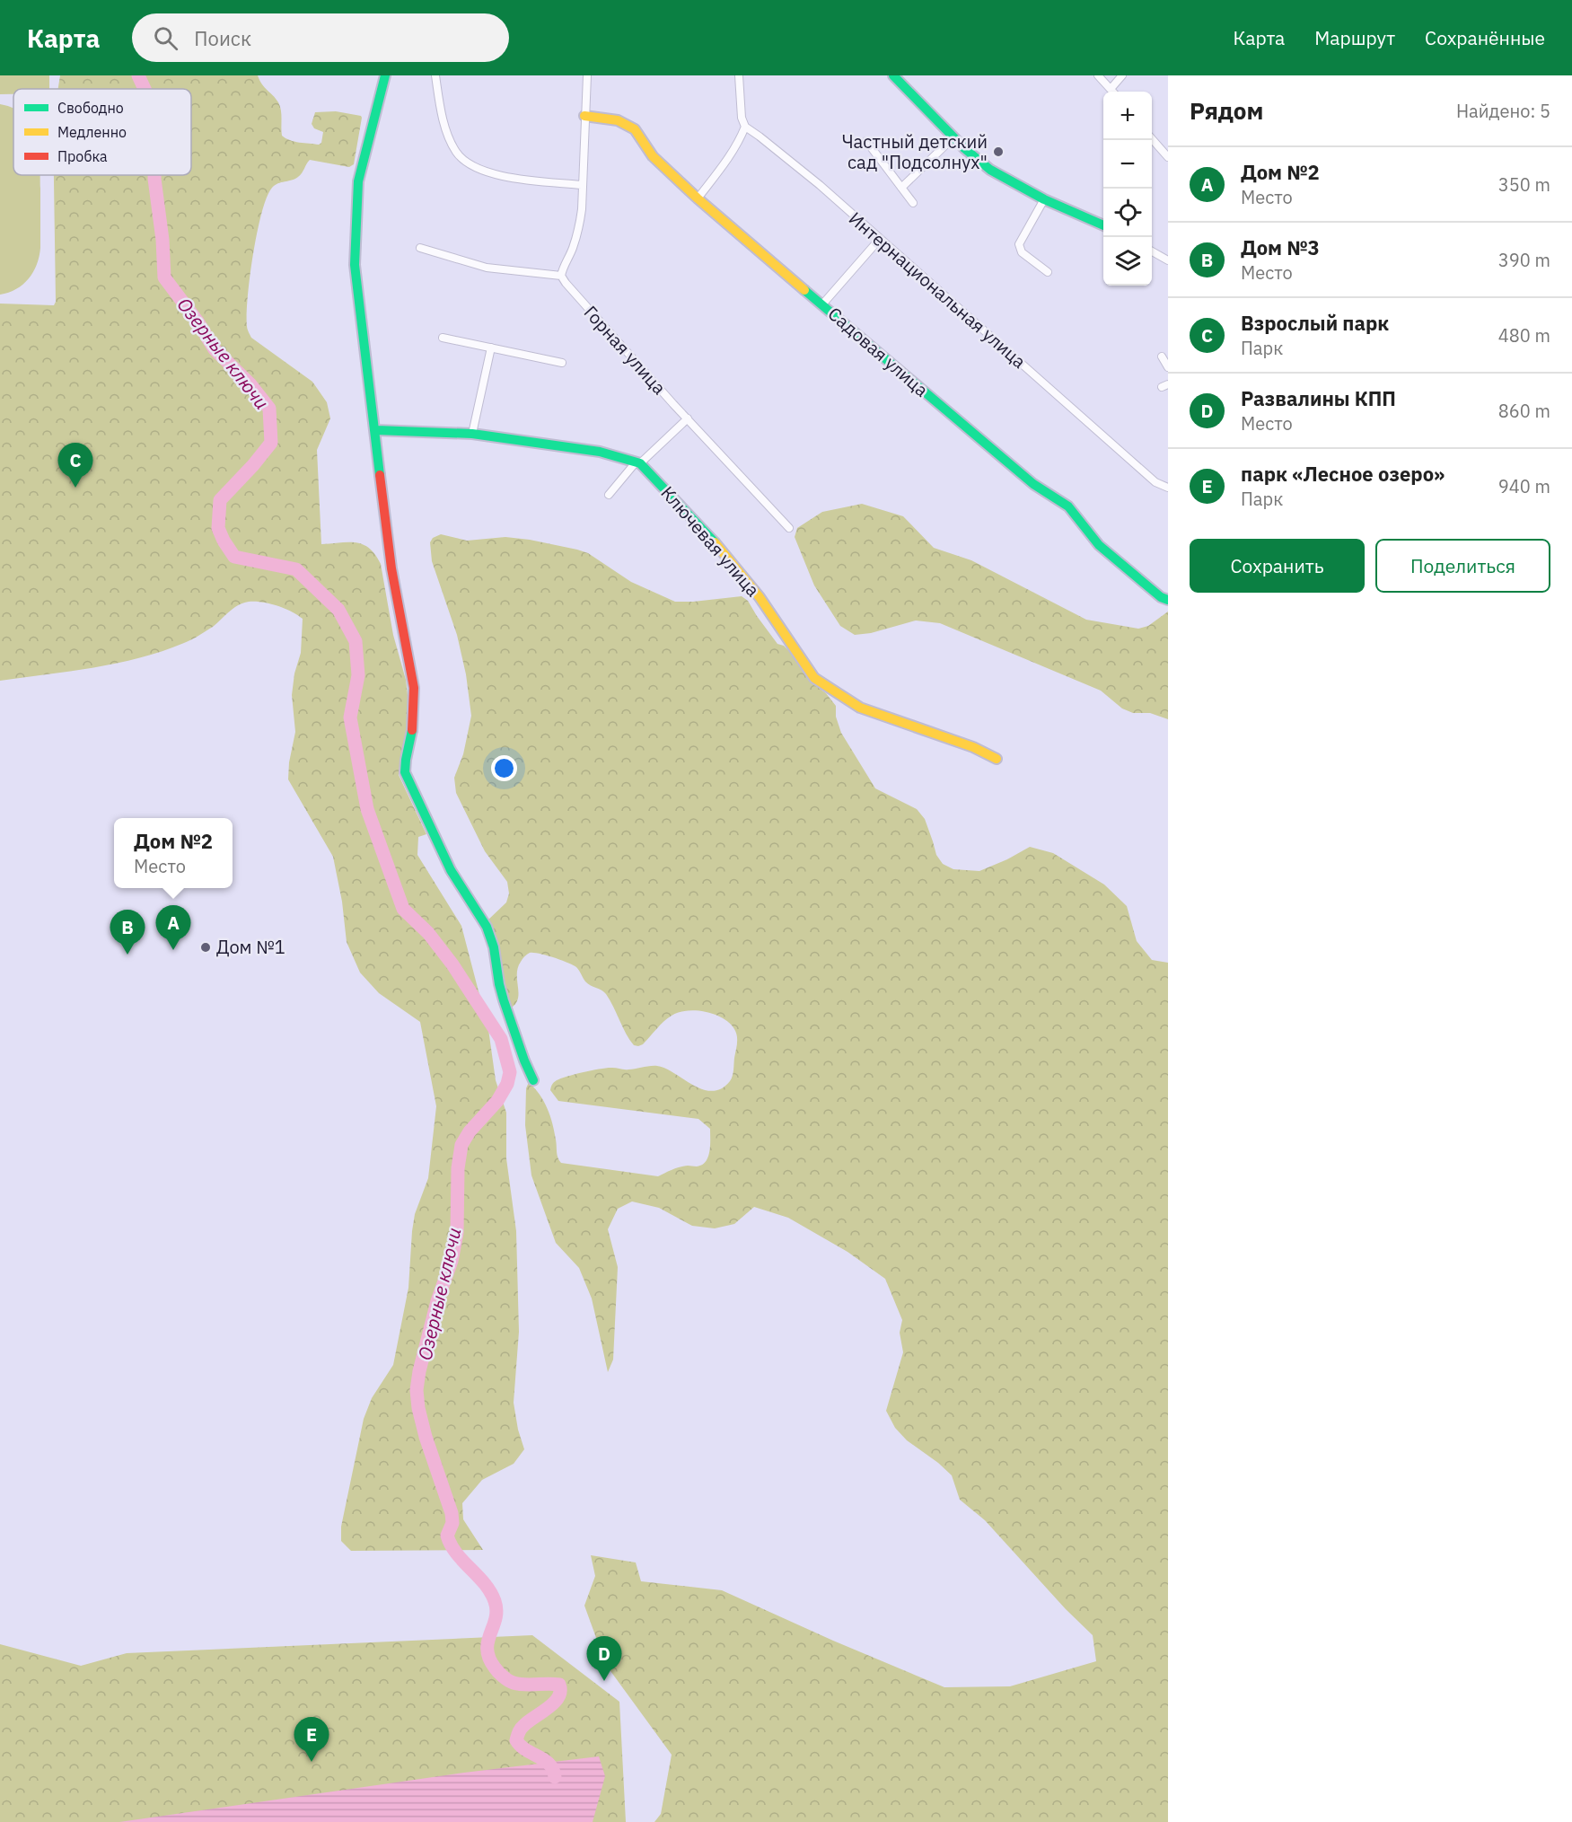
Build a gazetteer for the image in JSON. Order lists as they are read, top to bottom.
{
  "streets": {
    "street": [
      "Интернациональная улица",
      "Горная улица",
      "Садовая улица",
      "Ключевая улица"
    ]
  },
  "water": ["Озерные ключи"],
  "places": ["Частный детский сад \"Подсолнух\"", "Дом №1"],
  "legend": ["Свободно", "Медленно", "Пробка"],
  "page": {
    "header": "Карта",
    "search": "Поиск",
    "nav": ["Карта", "Маршрут", "Сохранённые"],
    "heading": ["Рядом", "Найдено: 5"],
    "map_buttons": ["+", "−"],
    "list": [
      {
        "mark": "A",
        "name": "Дом №2",
        "note": "Место",
        "value": "350 m"
      },
      {
        "mark": "B",
        "name": "Дом №3",
        "note": "Место",
        "value": "390 m"
      },
      {
        "mark": "C",
        "name": "Взрослый парк",
        "note": "Парк",
        "value": "480 m"
      },
      {
        "mark": "D",
        "name": "Развалины КПП",
        "note": "Место",
        "value": "860 m"
      },
      {
        "mark": "E",
        "name": "парк «Лесное озеро»",
        "note": "Парк",
        "value": "940 m"
      }
    ],
    "pins": [
      "C",
      "A",
      "B",
      "D",
      "E"
    ],
    "buttons": ["Сохранить", "Поделиться"],
    "popup": ["Дом №2", "Место"]
  }
}
